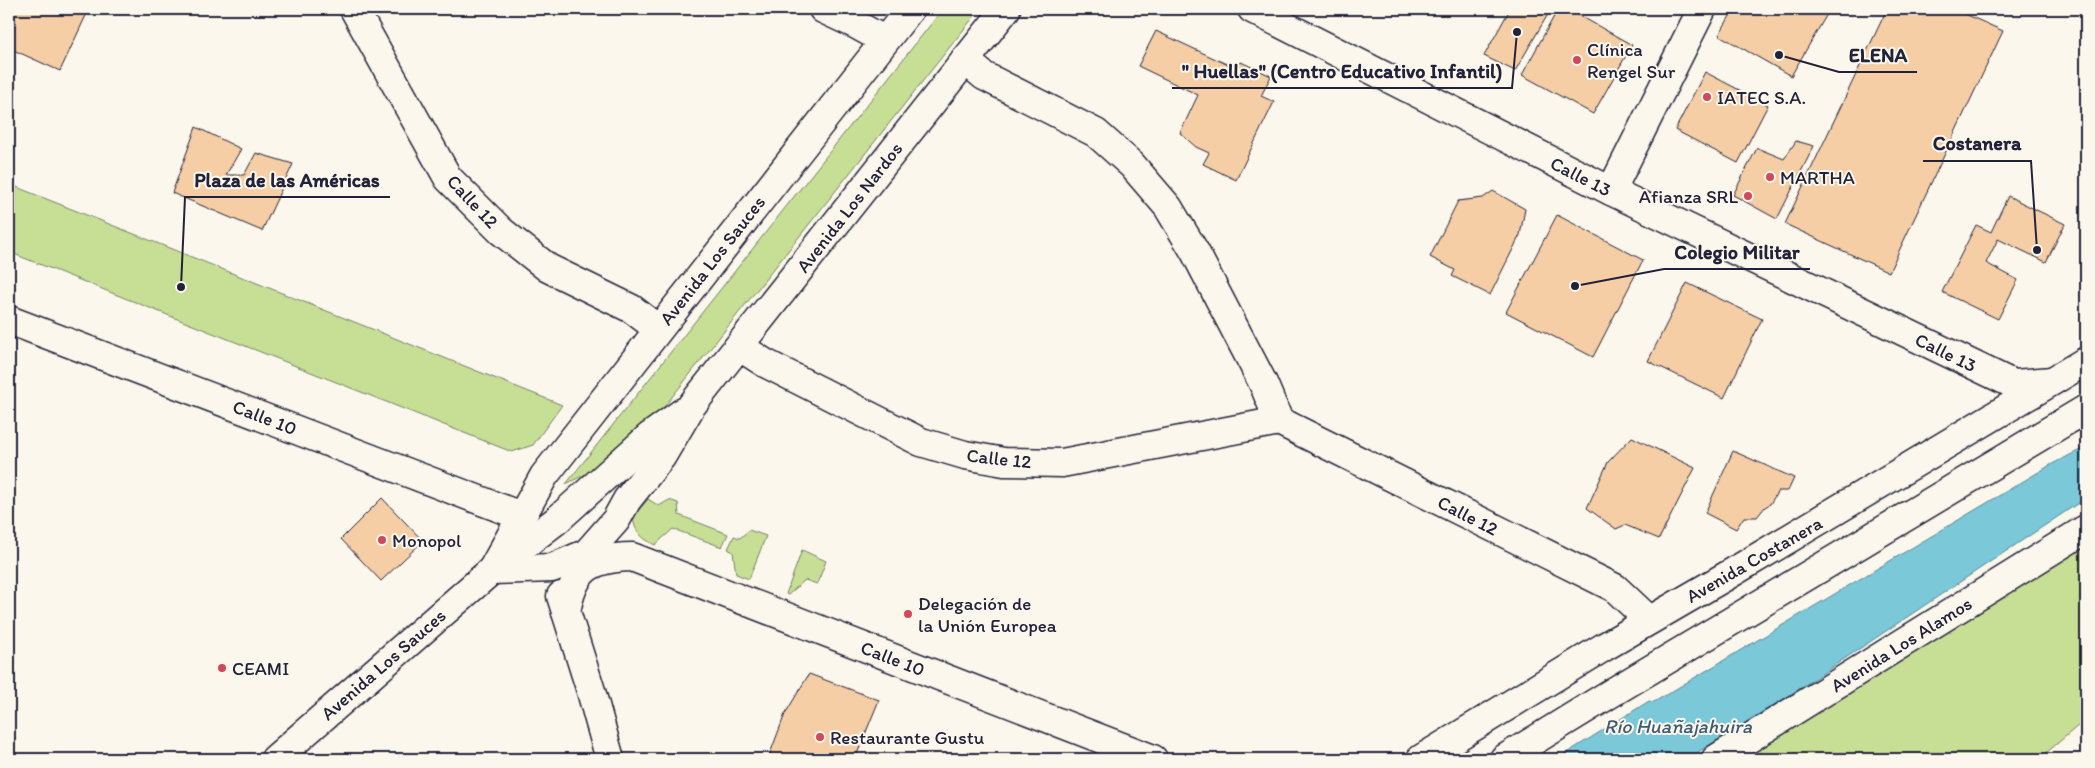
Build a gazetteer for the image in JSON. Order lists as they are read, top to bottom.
{
  "streets": {
    "street": [
      "Calle 13",
      "Calle 12",
      "Avenida Los Nardos",
      "Avenida Los Sauces",
      "Calle 10",
      "Avenida Costanera",
      "Avenida Los Alamos"
    ]
  },
  "crossings": [
    ["Calle 13", "Avenida Costanera"],
    ["Calle 12", "Avenida Los Nardos"],
    ["Calle 12", "Avenida Los Sauces"],
    ["Calle 12", "Avenida Costanera"],
    ["Avenida Los Nardos", "Avenida Los Sauces"],
    ["Avenida Los Sauces", "Calle 10"]
  ],
  "water": ["Río Huañajahuira"],
  "places": [
    "\" Huellas\" (Centro Educativo Infantil)",
    "ELENA",
    "Clínica Rengel Sur",
    "IATEC S.A.",
    "MARTHA",
    "Afianza SRL",
    "Costanera",
    "Colegio Militar",
    "Plaza de las Américas",
    "Monopol",
    "Delegación de la Unión Europea",
    "CEAMI",
    "Restaurante Gustu"
  ]
}
